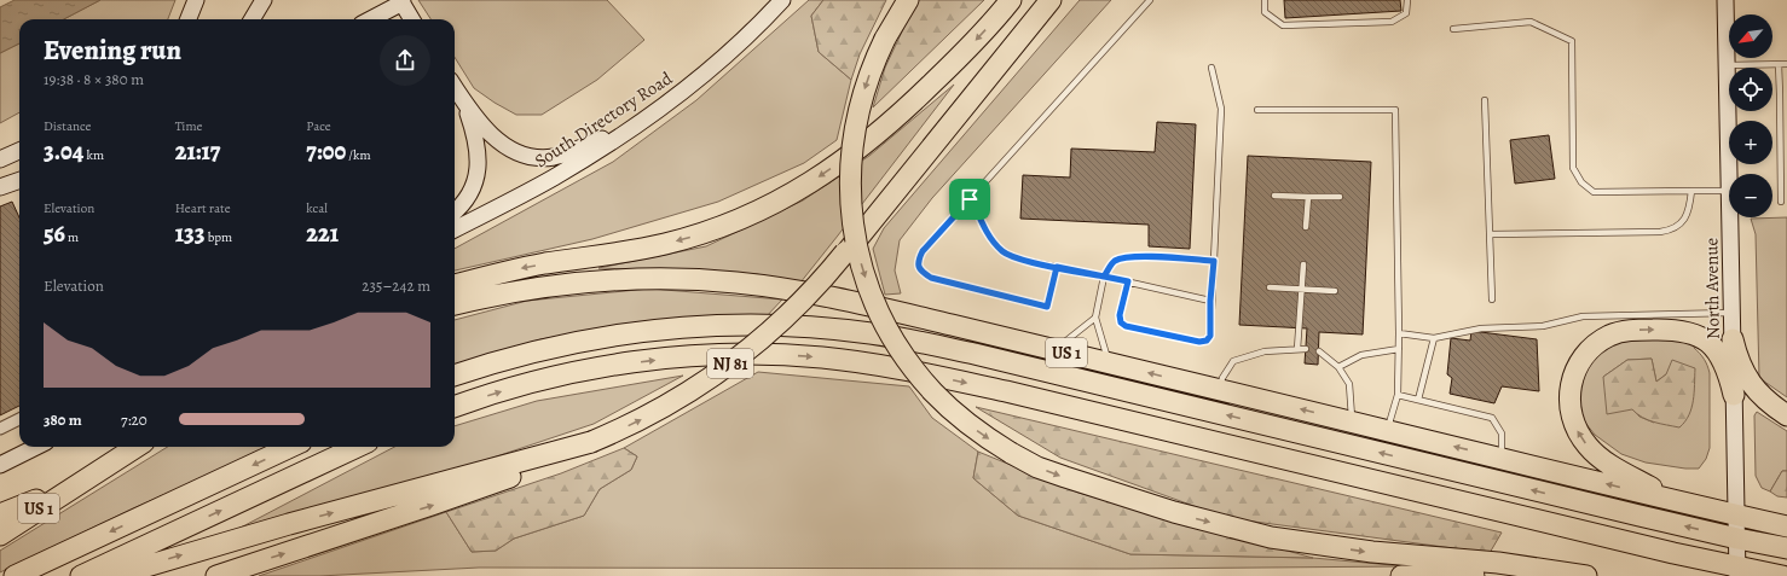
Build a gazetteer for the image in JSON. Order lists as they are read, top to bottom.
{
  "streets": {
    "highway": ["US 1", "NJ 81"],
    "street": ["South Directory Road", "North Avenue"]
  },
  "crossings": [
    ["North Avenue", "US 1"]
  ],
  "north": "bottom left",
  "page": {
    "map_buttons": ["+", "−"],
    "heading": ["Evening run", "19:38 · 8 × 380 m"],
    "stats": [
      ["Distance", "3.04 km"],
      ["Time", "21:17"],
      ["Pace", "7:00 /km"],
      ["Elevation", "56 m"],
      ["Heart rate", "133 bpm"],
      ["kcal", "221"]
    ],
    "chart": ["Elevation", "235–242 m"],
    "list": [
      {
        "name": "380 m",
        "note": "7:20"
      }
    ]
  }
}
